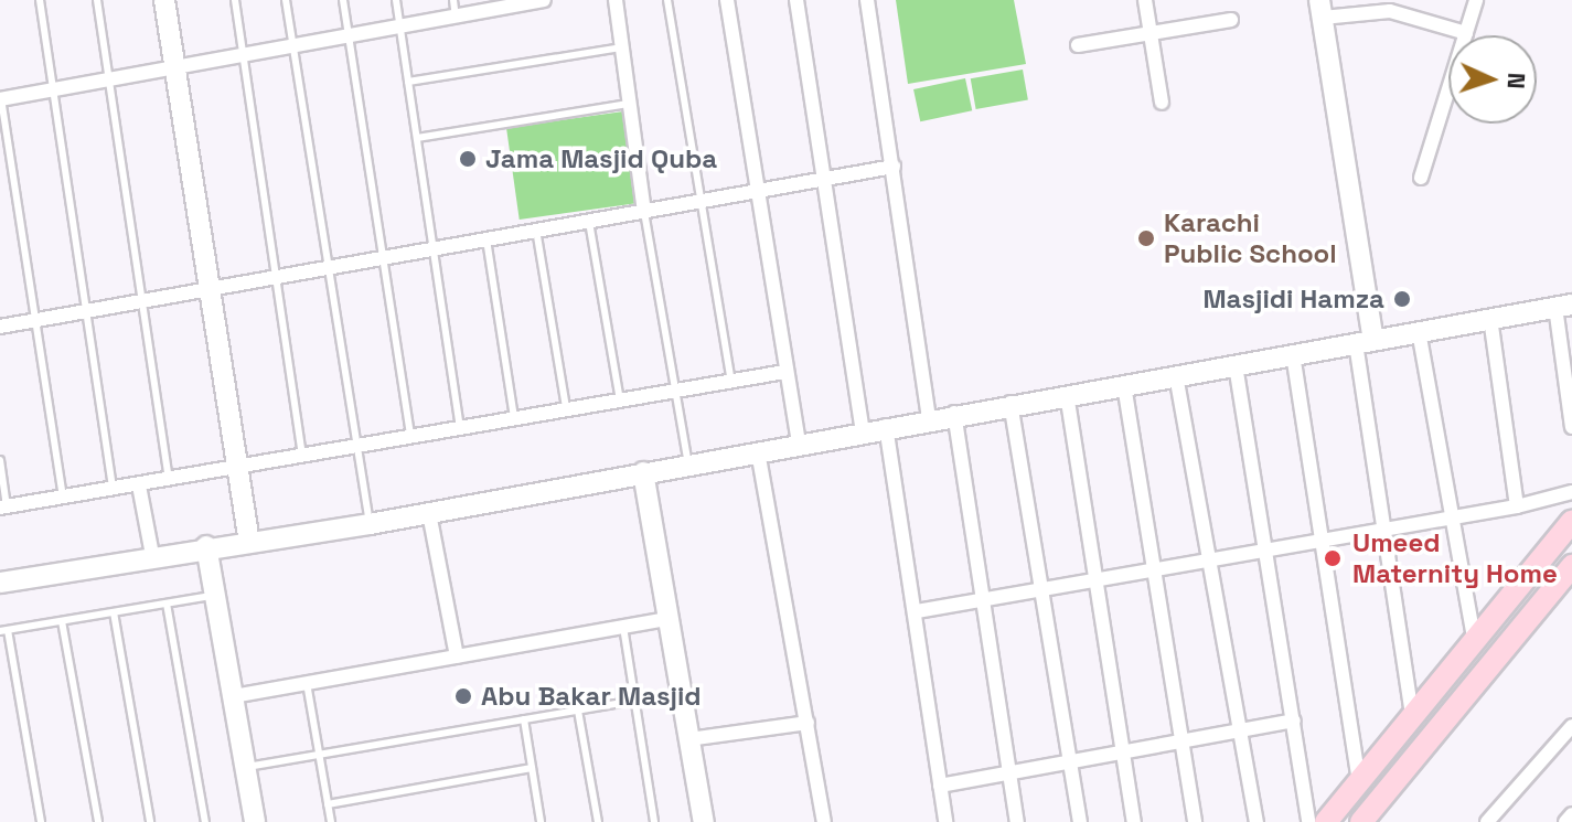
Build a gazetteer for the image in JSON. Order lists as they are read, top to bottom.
{
  "places": [
    "Jama Masjid Quba",
    "Karachi Public School",
    "Masjidi Hamza",
    "Umeed Maternity Home",
    "Abu Bakar Masjid"
  ],
  "north": "right"
}
